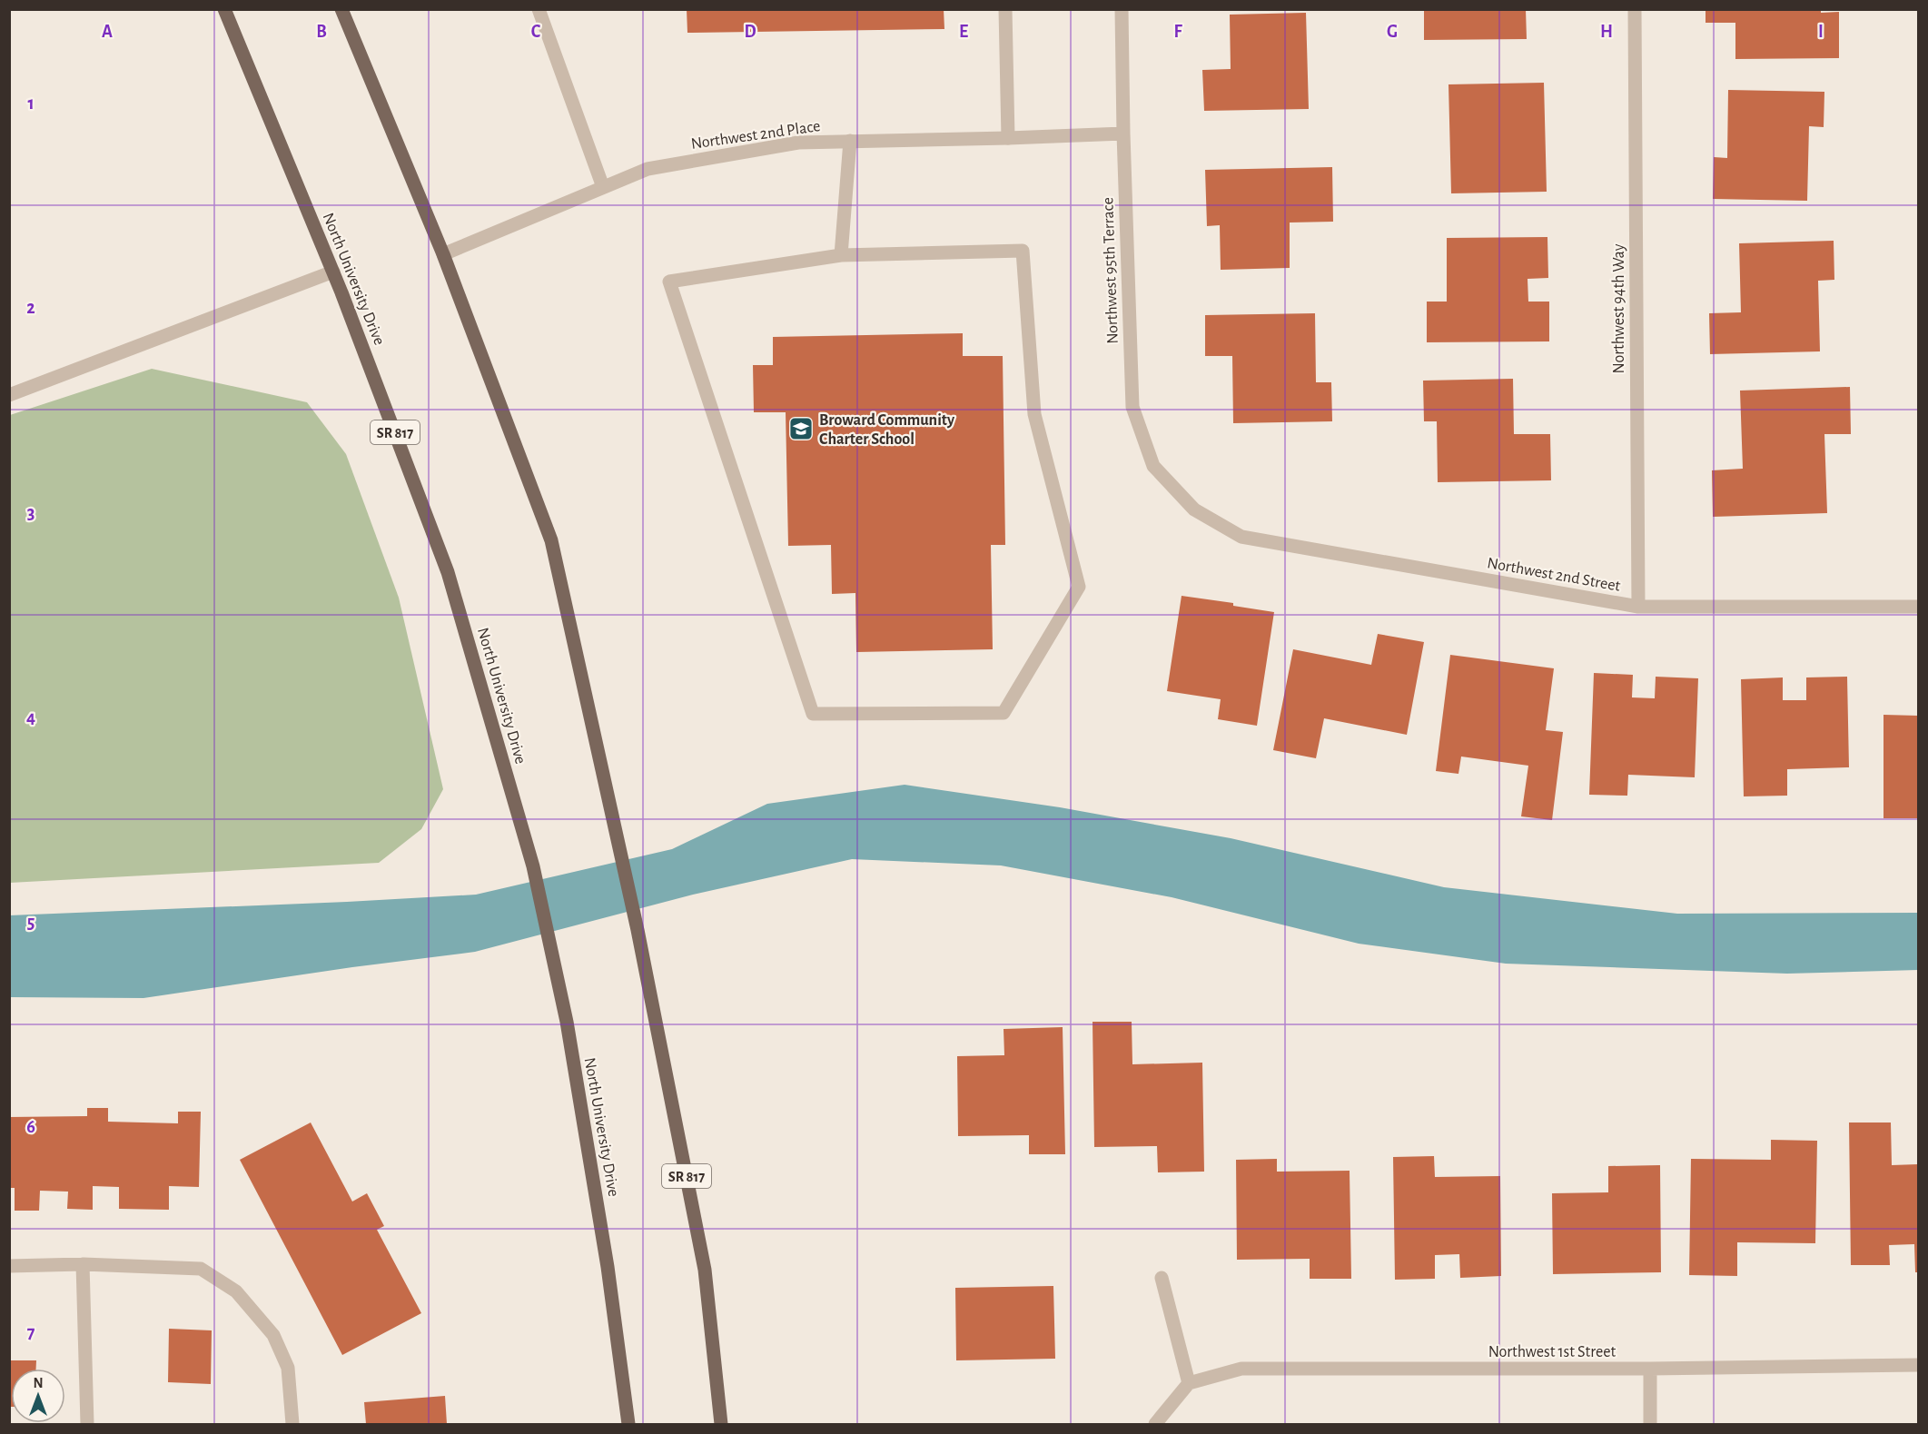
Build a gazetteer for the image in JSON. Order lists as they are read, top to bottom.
{
  "streets": {
    "main road": ["North University Drive", "SR 817"],
    "street": [
      "Northwest 2nd Place",
      "Northwest 95th Terrace",
      "Northwest 94th Way",
      "Northwest 2nd Street",
      "Northwest 1st Street"
    ]
  },
  "crossings": [
    ["Northwest 2nd Place", "Northwest 95th Terrace"],
    ["Northwest 2nd Place", "SR 817"],
    ["Northwest 95th Terrace", "Northwest 2nd Street"],
    ["Northwest 94th Way", "Northwest 2nd Street"]
  ],
  "places": {
    "school or university": ["Broward Community Charter School"]
  },
  "north": "top",
  "grid": {
    "columns": [
      "A",
      "B",
      "C",
      "D",
      "E",
      "F",
      "G",
      "H",
      "I"
    ],
    "rows": [
      "1",
      "2",
      "3",
      "4",
      "5",
      "6",
      "7"
    ]
  }
}
